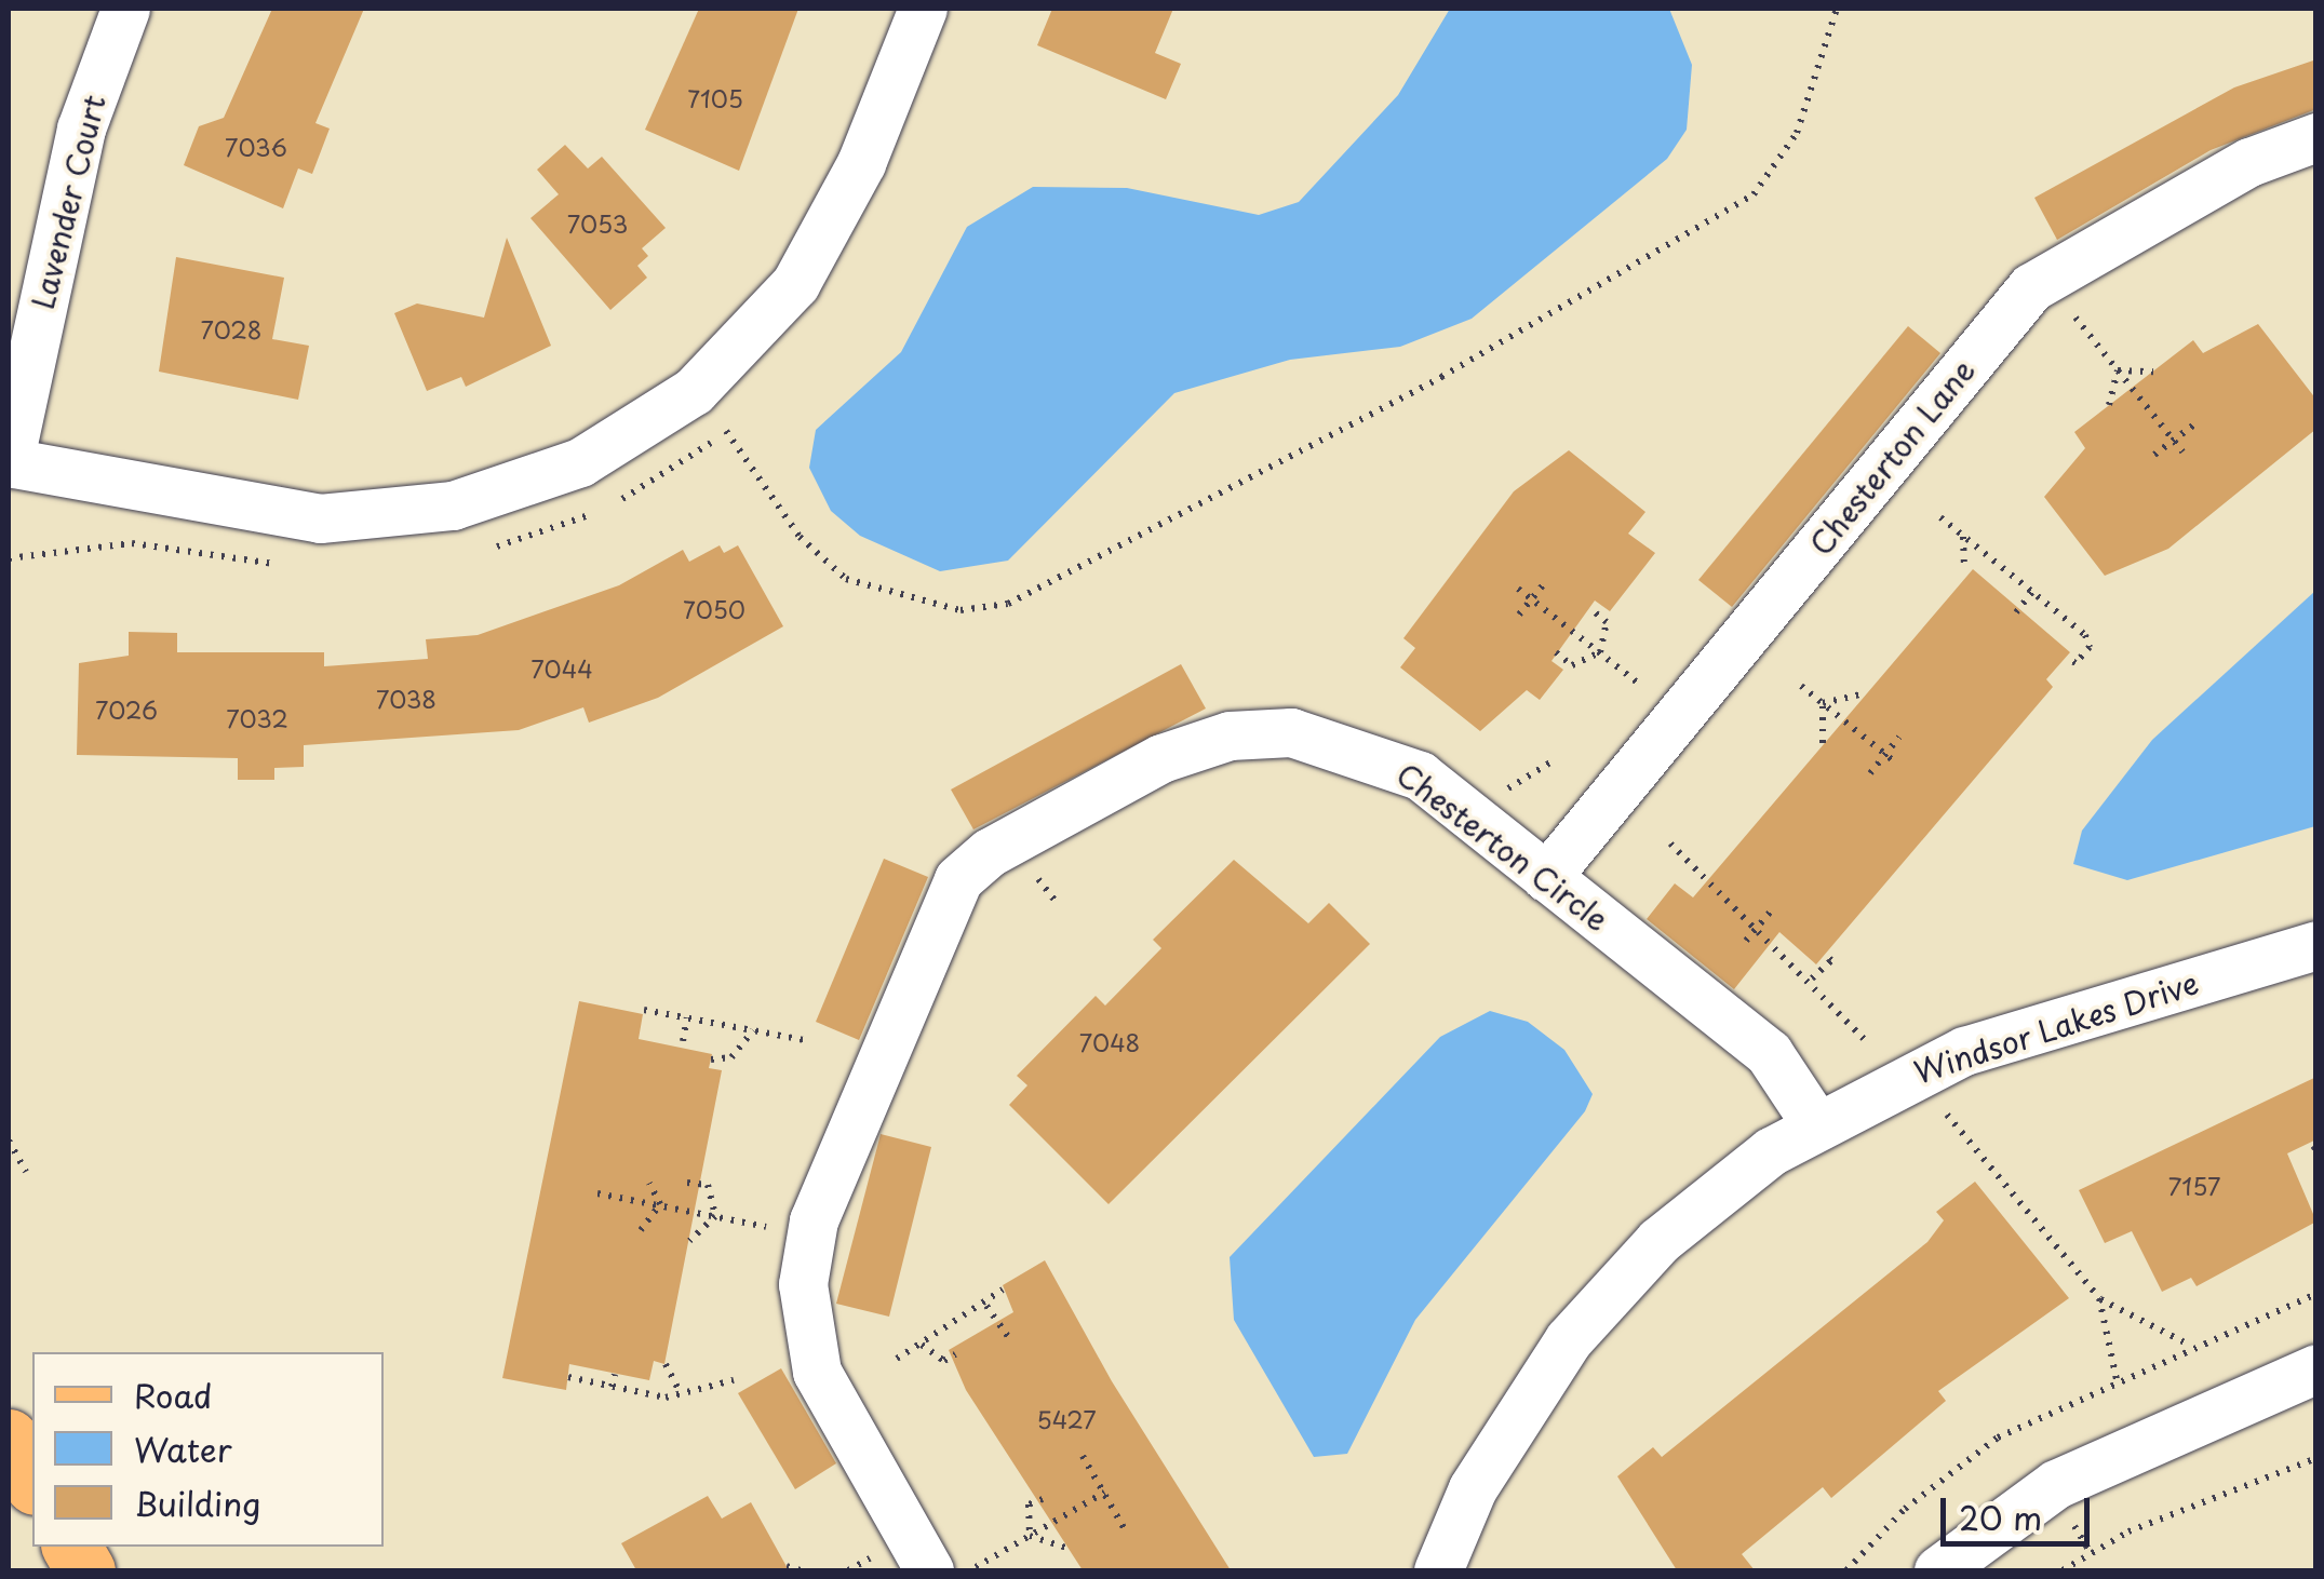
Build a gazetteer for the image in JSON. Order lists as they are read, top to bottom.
{
  "streets": {
    "street": [
      "Lavender Court",
      "Chesterton Lane",
      "Chesterton Circle",
      "Windsor Lakes Drive"
    ]
  },
  "crossings": [
    ["Chesterton Lane", "Chesterton Circle"],
    ["Chesterton Circle", "Windsor Lakes Drive"]
  ],
  "house_numbers": [
    "7105",
    "7036",
    "7053",
    "7028",
    "7050",
    "7044",
    "7038",
    "7026",
    "7032",
    "7048",
    "7157",
    "5427"
  ],
  "legend": ["Road", "Water", "Building"],
  "scale_bar": "20 m"
}
